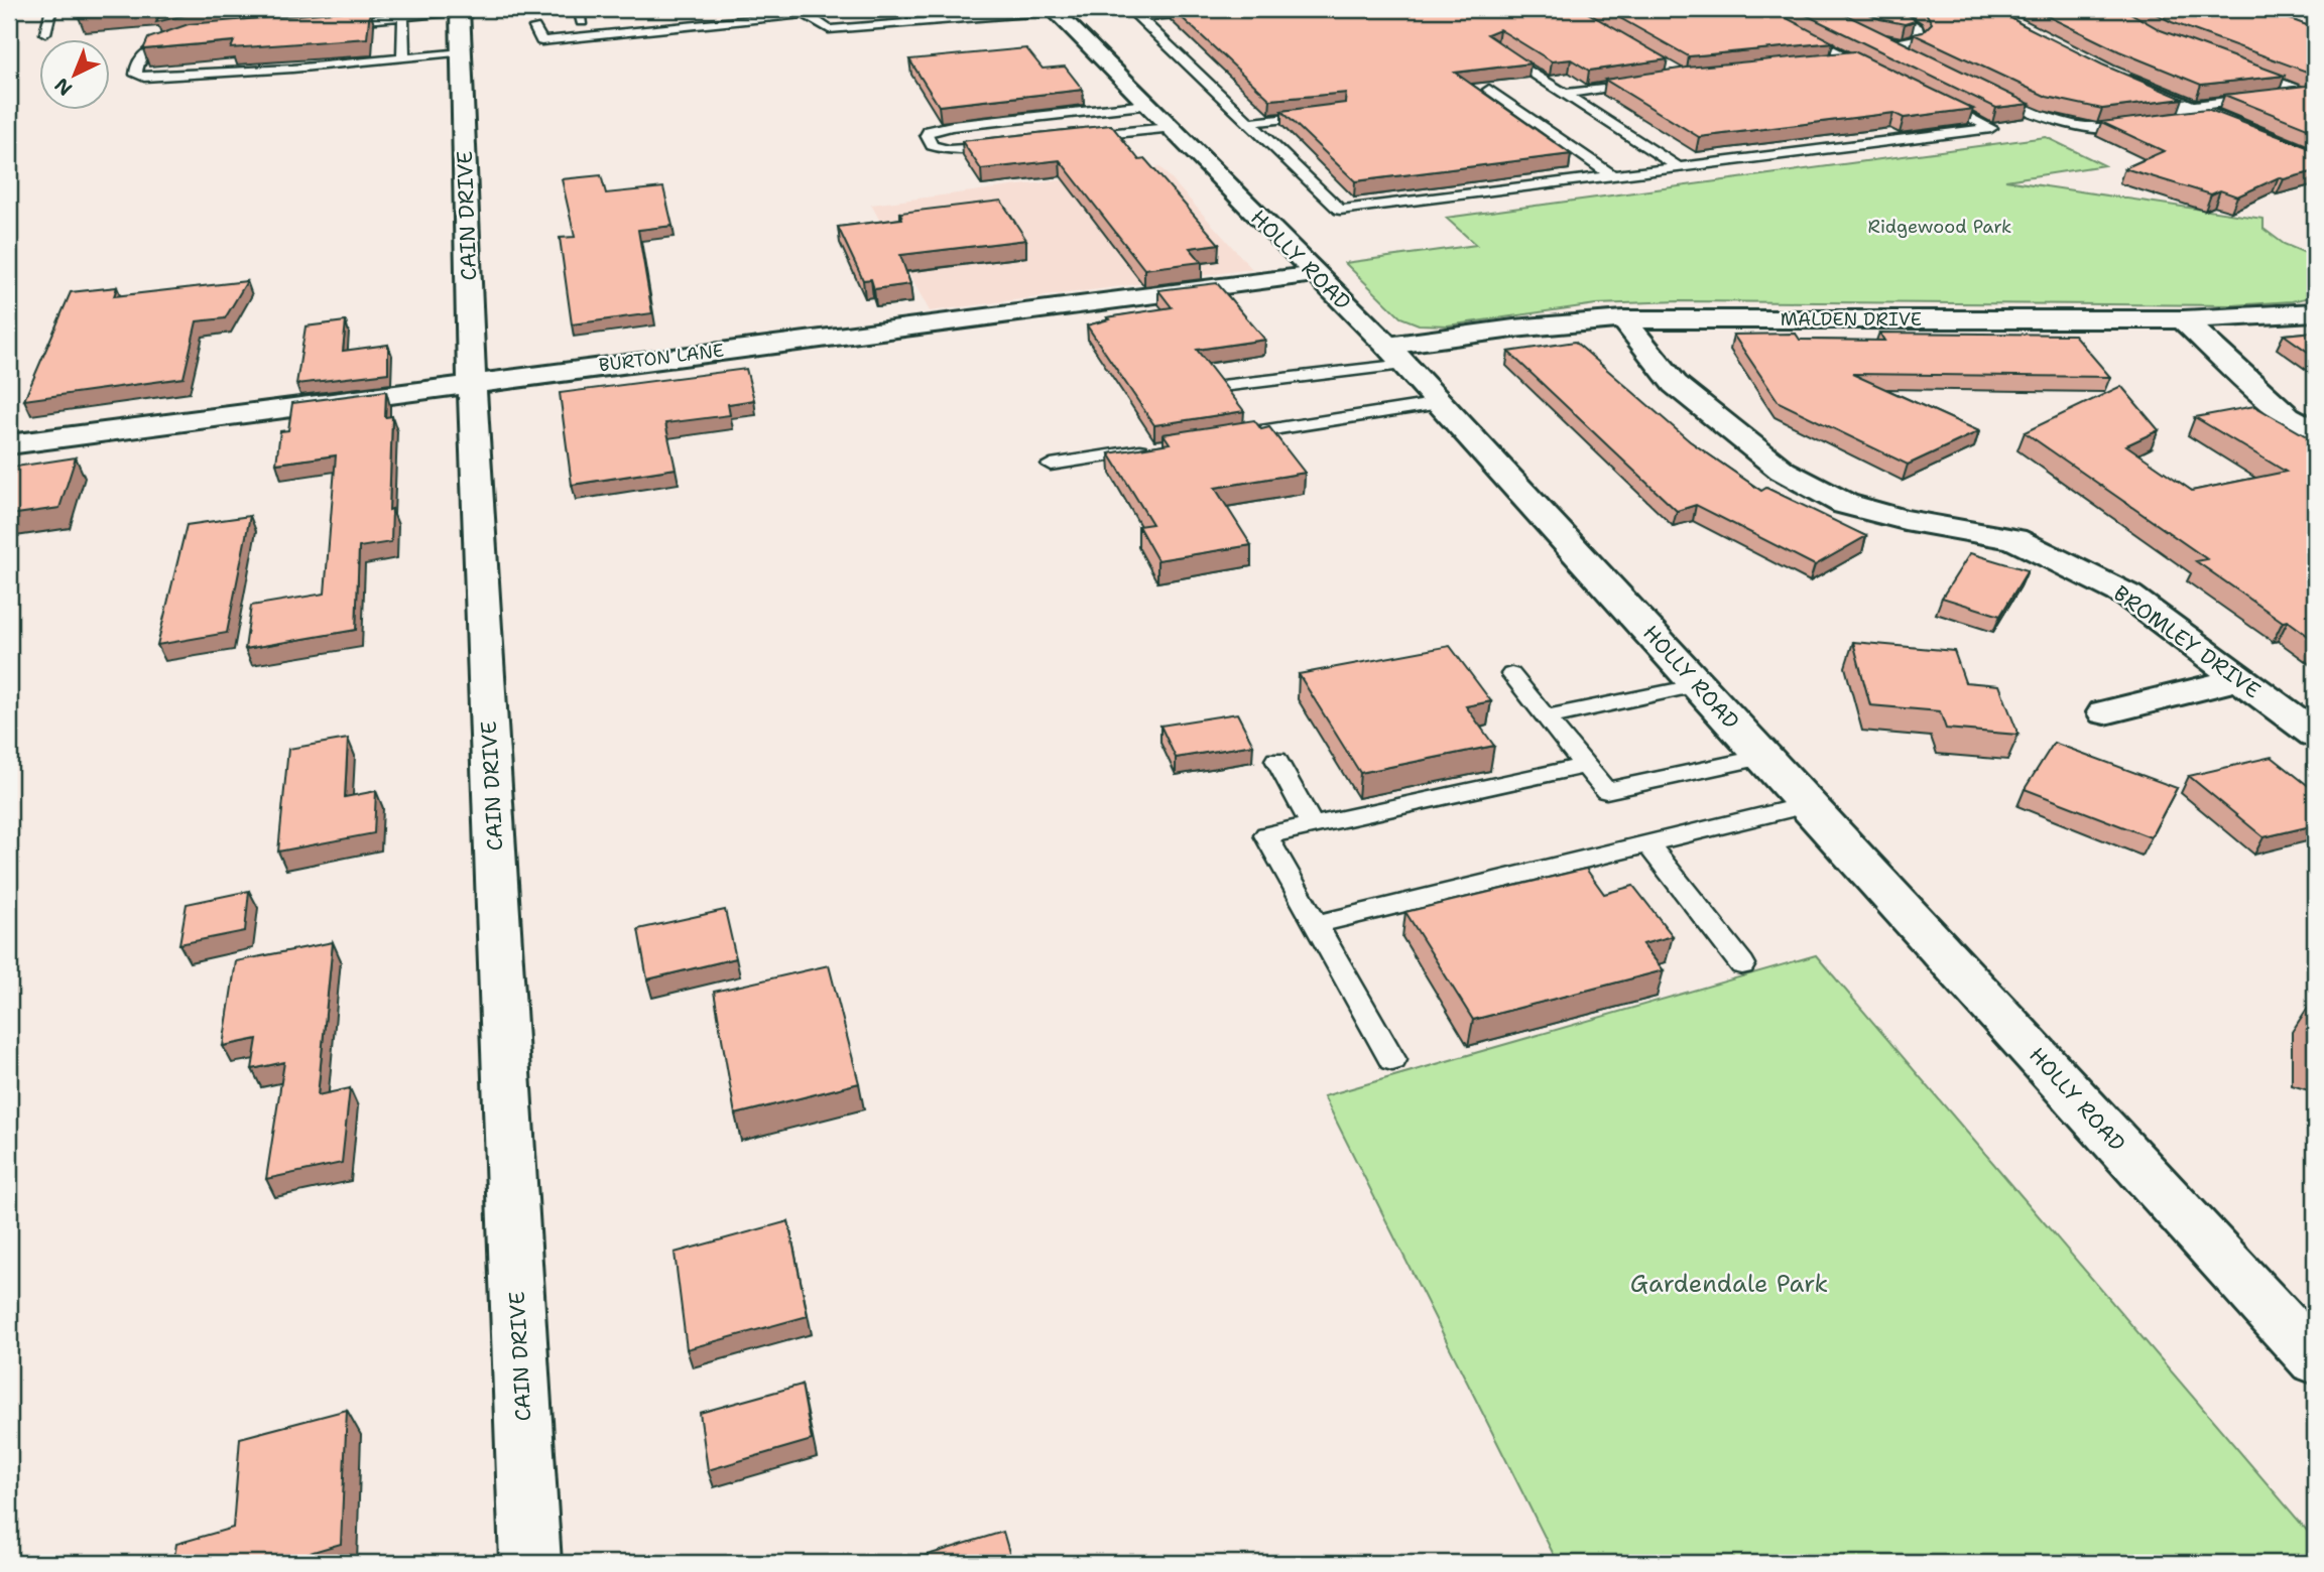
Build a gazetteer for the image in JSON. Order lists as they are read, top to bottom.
{
  "streets": {
    "street": [
      "CAIN DRIVE",
      "HOLLY ROAD",
      "MALDEN DRIVE",
      "BURTON LANE",
      "BROMLEY DRIVE"
    ]
  },
  "crossings": [
    ["CAIN DRIVE", "BURTON LANE"],
    ["HOLLY ROAD", "MALDEN DRIVE"],
    ["HOLLY ROAD", "BURTON LANE"],
    ["MALDEN DRIVE", "BROMLEY DRIVE"]
  ],
  "parks": ["Ridgewood Park", "Gardendale Park"],
  "north": "bottom left"
}
